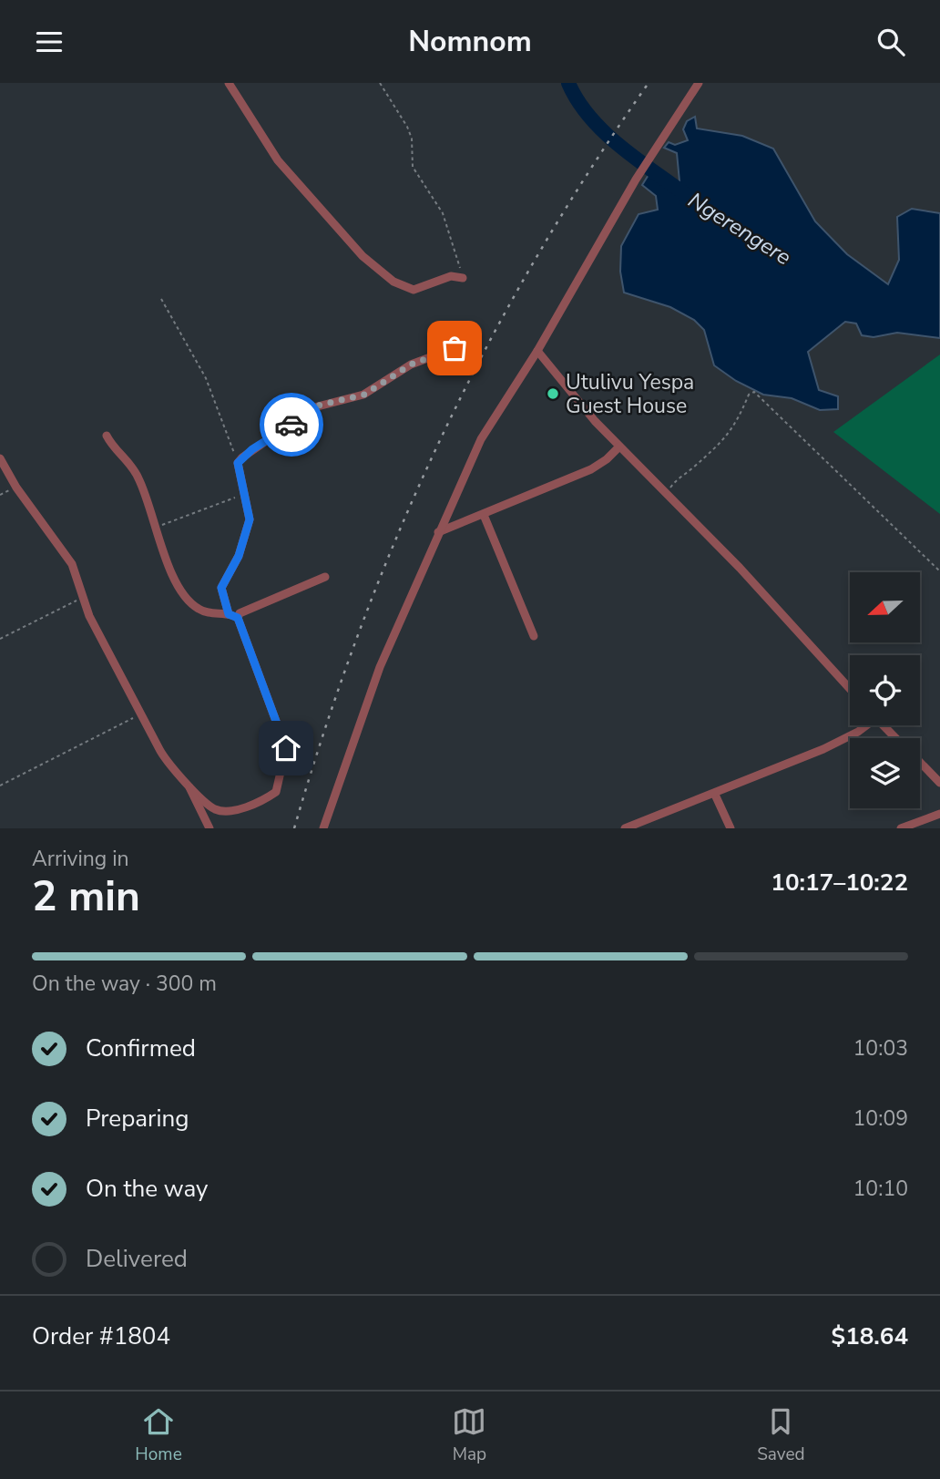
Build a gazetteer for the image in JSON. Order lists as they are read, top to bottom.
{
  "water": ["Ngerengere"],
  "places": ["Utulivu Yespa Guest House"],
  "north": "left",
  "page": {
    "header": "Nomnom",
    "heading": ["2 min", "Arriving in", "10:17–10:22"],
    "panel": ["Order #1804", "$18.64"],
    "bar": "On the way · 300 m",
    "list": [
      ["Confirmed", "10:03"],
      ["Preparing", "10:09"],
      ["On the way", "10:10"],
      "Delivered"
    ],
    "tabs": ["Home", "Map", "Saved"]
  }
}
